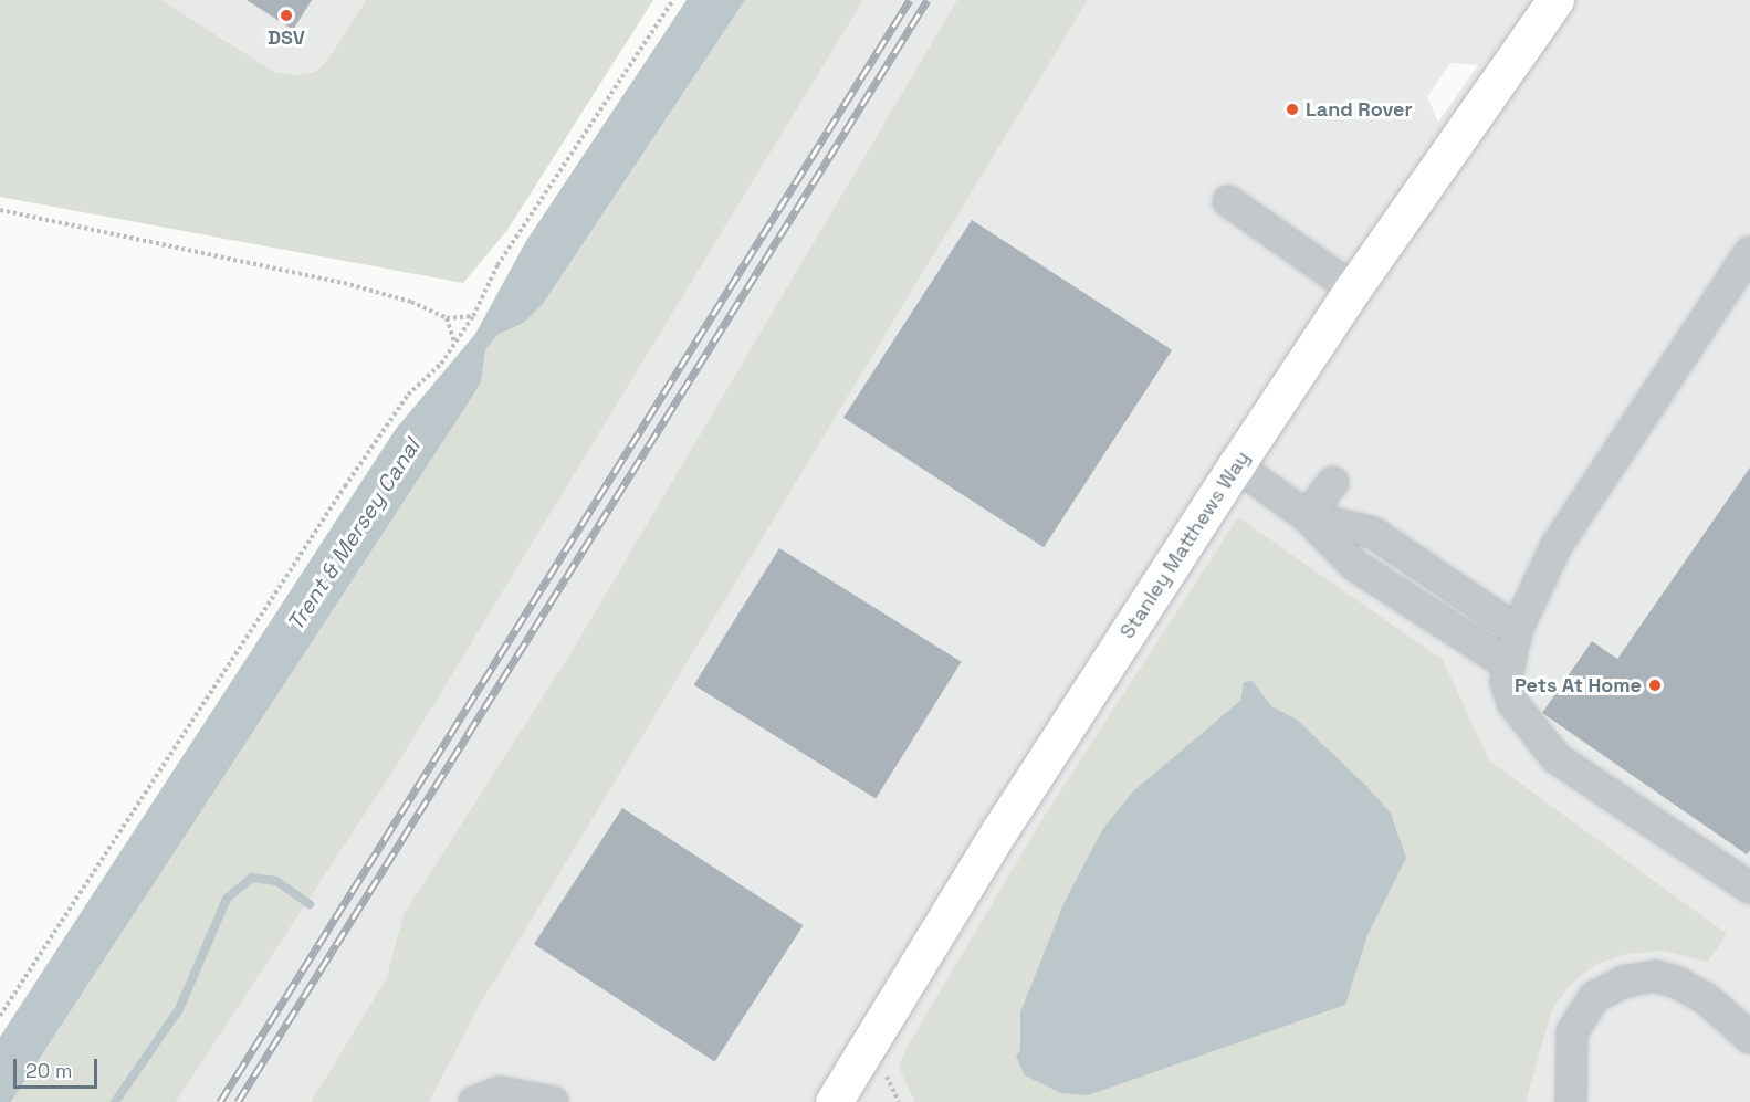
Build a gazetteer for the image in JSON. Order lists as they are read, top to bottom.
{
  "streets": {
    "main road": ["Stanley Matthews Way"]
  },
  "water": ["Trent & Mersey Canal"],
  "places": ["DSV", "Land Rover", "Pets At Home"],
  "scale_bar": "20 m"
}
